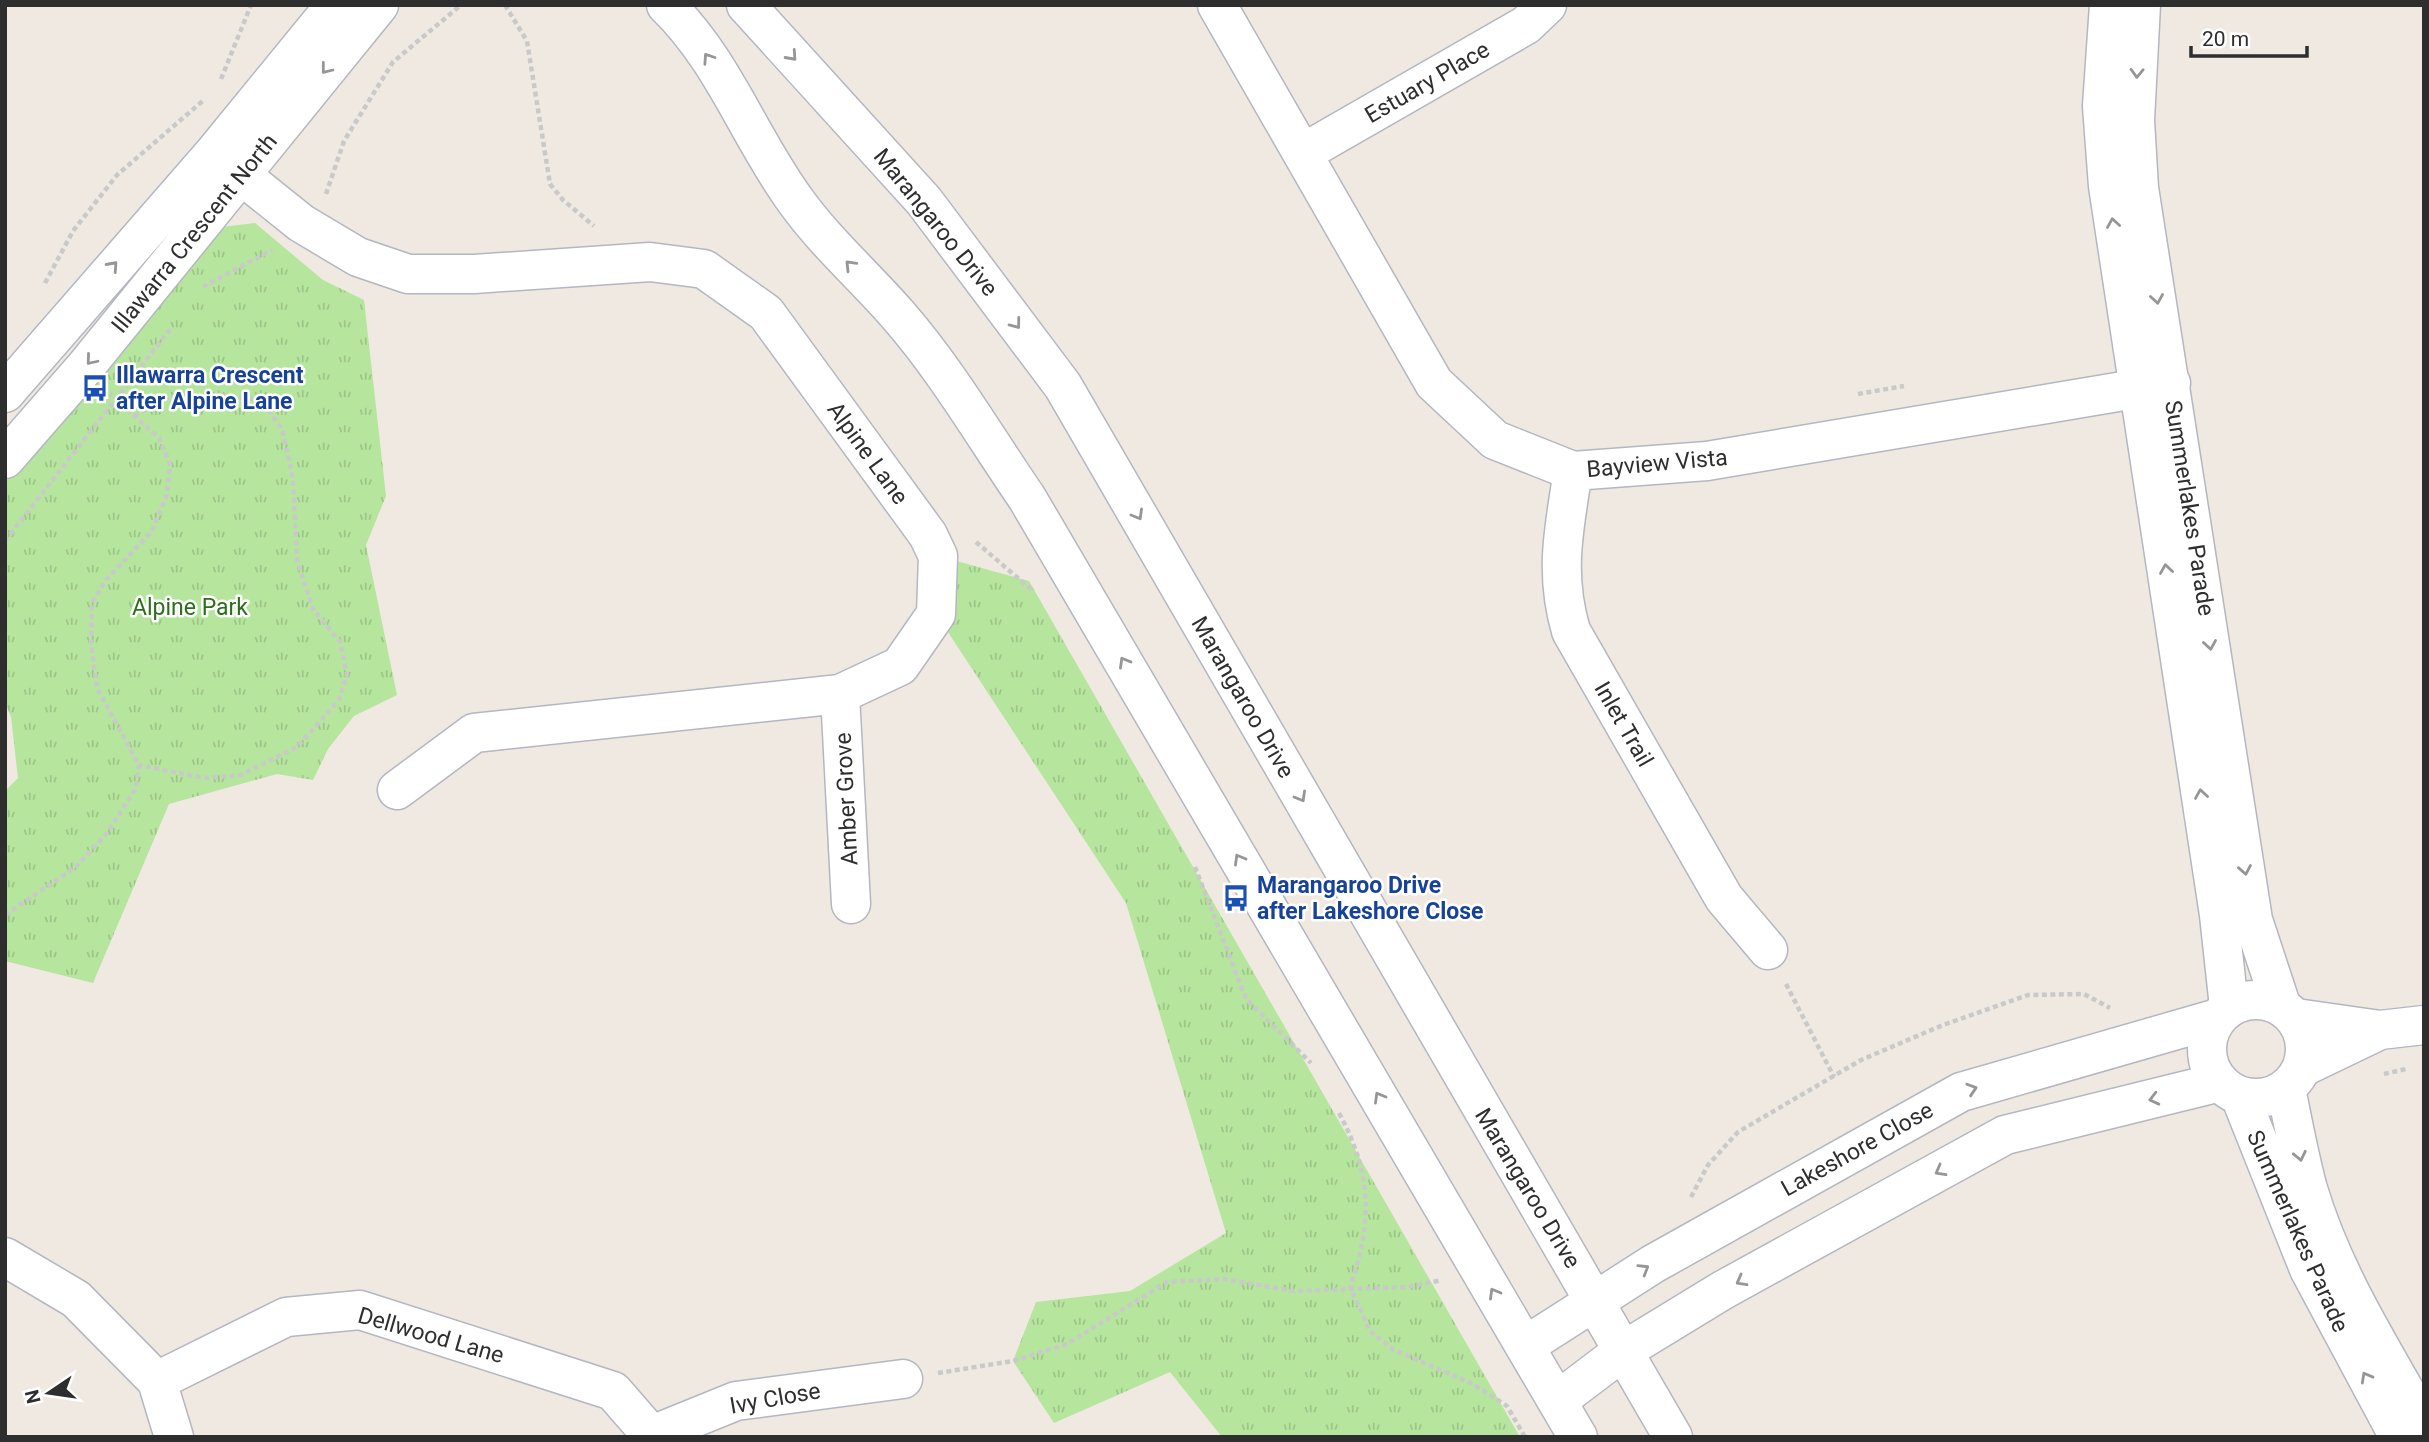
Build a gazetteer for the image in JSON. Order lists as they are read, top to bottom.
{
  "streets": {
    "street": [
      "Estuary Place",
      "Marangaroo Drive",
      "Illawarra Crescent North",
      "Alpine Lane",
      "Bayview Vista",
      "Summerlakes Parade",
      "Inlet Trail",
      "Amber Grove",
      "Lakeshore Close",
      "Dellwood Lane",
      "Ivy Close"
    ]
  },
  "crossings": [
    ["Estuary Place", "Bayview Vista"],
    ["Marangaroo Drive", "Lakeshore Close"],
    ["Illawarra Crescent North", "Alpine Lane"],
    ["Alpine Lane", "Amber Grove"],
    ["Bayview Vista", "Summerlakes Parade"],
    ["Bayview Vista", "Inlet Trail"],
    ["Summerlakes Parade", "Lakeshore Close"],
    ["Dellwood Lane", "Ivy Close"]
  ],
  "parks": ["Alpine Park"],
  "places": {
    "bus stop": ["Illawarra Crescent after Alpine Lane", "Marangaroo Drive after Lakeshore Close"]
  },
  "scale_bar": "20 m",
  "north": "left"
}
